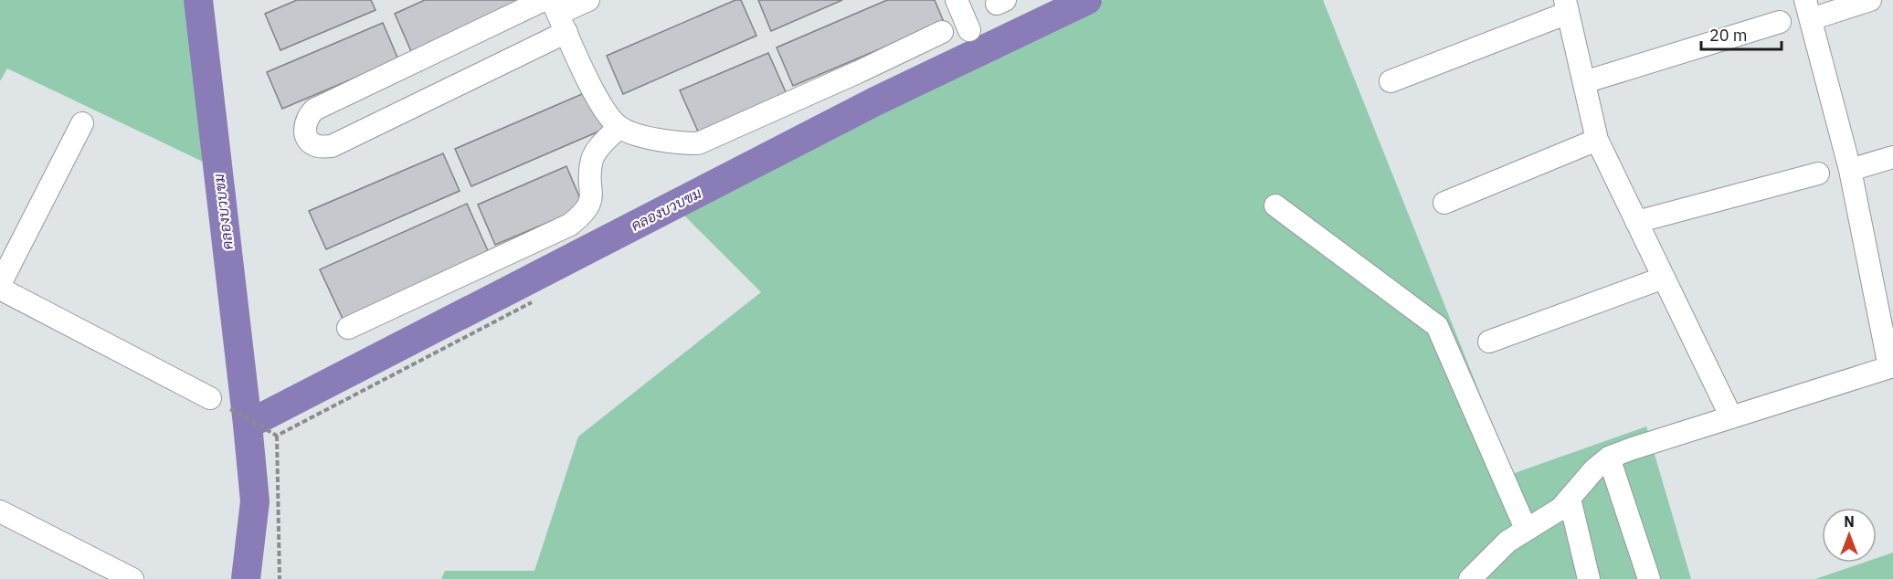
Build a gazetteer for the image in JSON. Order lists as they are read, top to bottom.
{
  "water": ["คลองบวบขม"],
  "scale_bar": "20 m",
  "north": "top"
}
